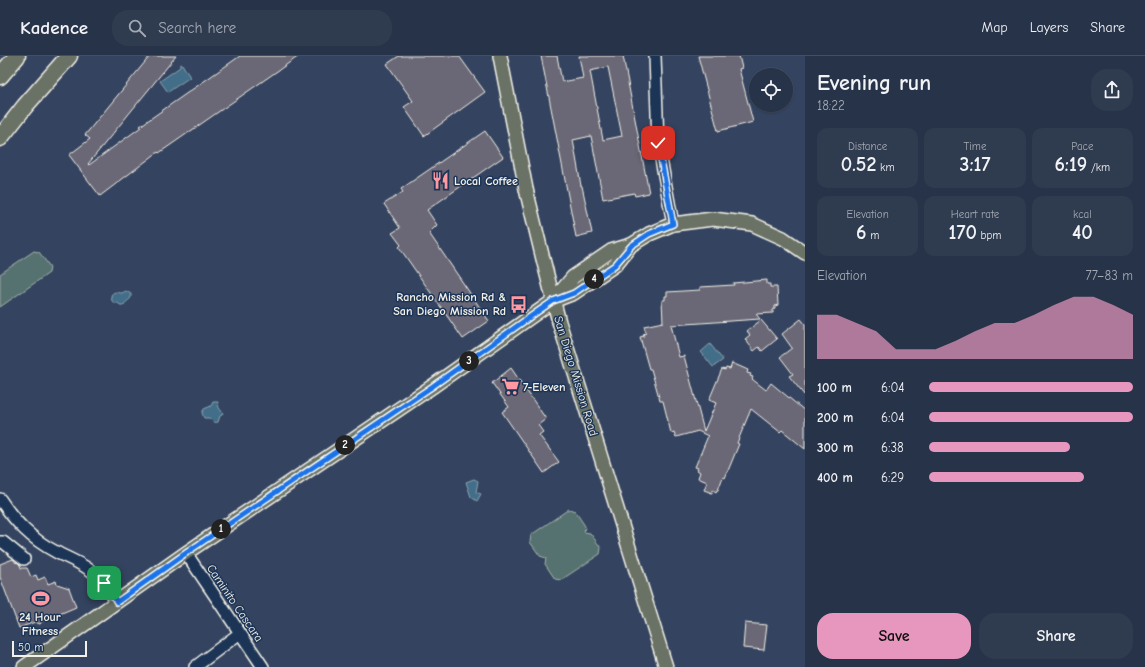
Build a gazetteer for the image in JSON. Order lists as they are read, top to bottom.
{
  "streets": {
    "main road": ["San Diego Mission Road"],
    "street": ["Caminito Cascara"]
  },
  "places": {
    "restaurant": ["Local Coffee"],
    "bus stop": ["Rancho Mission Rd & San Diego Mission Rd"],
    "supermarket": ["7-Eleven"],
    "sports": ["24 Hour Fitness"]
  },
  "scale_bar": "50 m",
  "page": {
    "header": "Kadence",
    "search": "Search here",
    "nav": ["Map", "Layers", "Share"],
    "heading": ["Evening run", "18:22"],
    "stats": [
      ["Distance", "0.52 km"],
      ["Time", "3:17"],
      ["Pace", "6:19 /km"],
      ["Elevation", "6 m"],
      ["Heart rate", "170 bpm"],
      ["kcal", "40"]
    ],
    "chart": ["Elevation", "77–83 m"],
    "pins": [
      "4",
      "3",
      "2",
      "1"
    ],
    "list": [
      {
        "name": "100 m",
        "note": "6:04"
      },
      {
        "name": "200 m",
        "note": "6:04"
      },
      {
        "name": "300 m",
        "note": "6:38"
      },
      {
        "name": "400 m",
        "note": "6:29"
      }
    ],
    "buttons": ["Save", "Share"],
    "scale": "50 m"
  }
}
